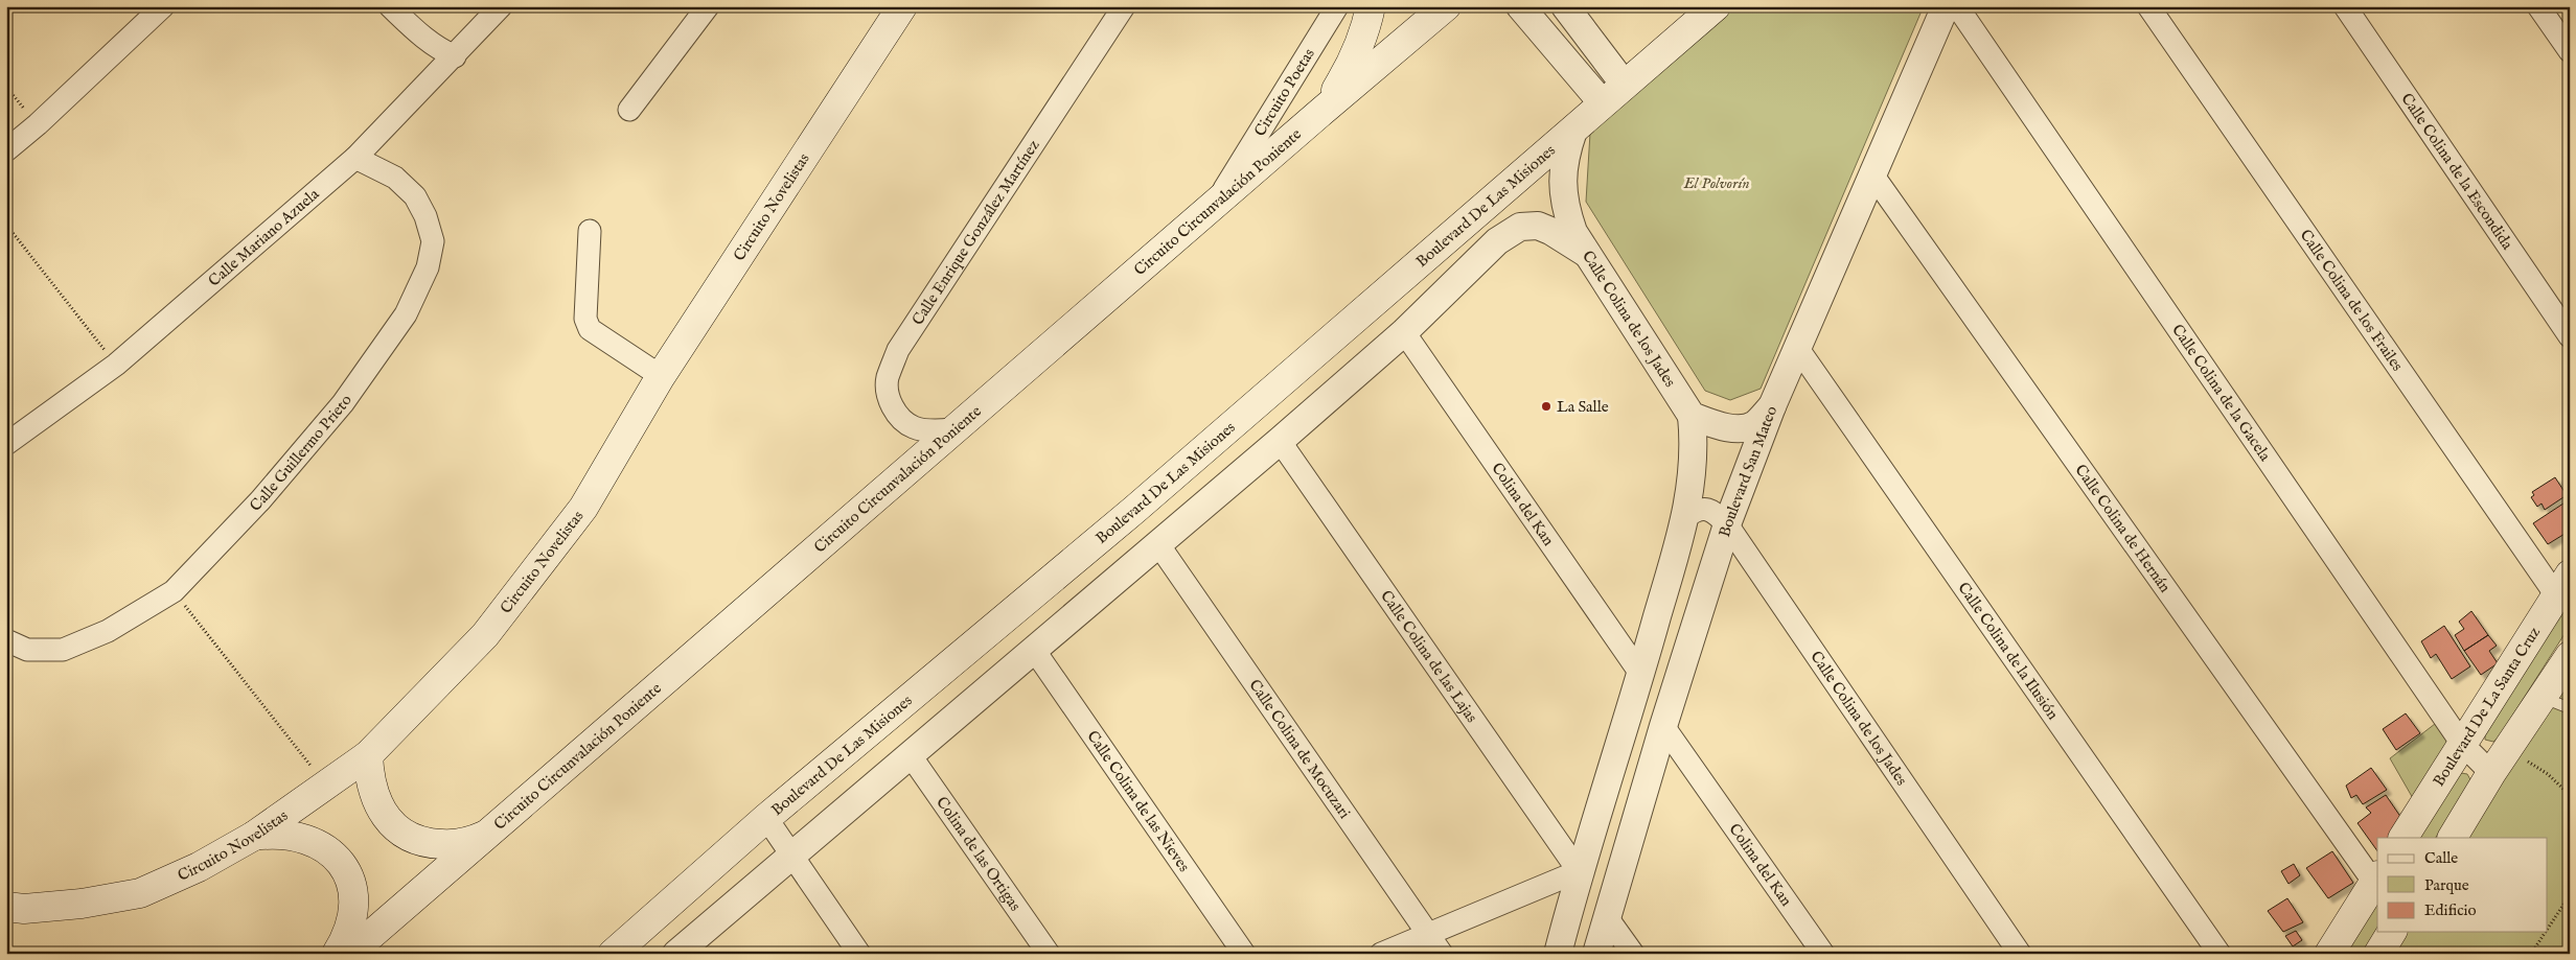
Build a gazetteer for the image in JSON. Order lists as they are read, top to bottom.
{
  "streets": {
    "main road": [
      "Circuito Circunvalación Poniente",
      "Boulevard De Las Misiones",
      "Circuito Novelistas",
      "Boulevard De La Santa Cruz"
    ],
    "street": [
      "Circuito Poetas",
      "Calle Colina de la Escondida",
      "Calle Enrique González Martínez",
      "Calle Mariano Azuela",
      "Calle Colina de los Frailes",
      "Calle Colina de los Jades",
      "Calle Colina de la Gacela",
      "Calle Guillermo Prieto",
      "Boulevard San Mateo",
      "Colina del Kan",
      "Calle Colina de Hernán",
      "Calle Colina de la Ilusión",
      "Calle Colina de las Lajas",
      "Calle Colina de Mocuzari",
      "Calle Colina de las Nieves",
      "Colina de las Ortigas"
    ]
  },
  "crossings": [
    ["Circuito Poetas", "Circuito Circunvalación Poniente"],
    ["Circuito Circunvalación Poniente", "Calle Enrique González Martínez"],
    ["Boulevard De Las Misiones", "Calle Colina de los Jades"],
    ["Calle Mariano Azuela", "Calle Guillermo Prieto"],
    ["Calle Colina de los Frailes", "Boulevard De La Santa Cruz"],
    ["Calle Colina de los Jades", "Boulevard San Mateo"],
    ["Calle Colina de la Gacela", "Boulevard De La Santa Cruz"],
    ["Boulevard San Mateo", "Colina del Kan"],
    ["Boulevard San Mateo", "Calle Colina de Hernán"],
    ["Boulevard San Mateo", "Calle Colina de la Ilusión"]
  ],
  "parks": ["El Polvorín"],
  "places": ["La Salle"],
  "legend": ["Calle", "Parque", "Edificio"]
}
